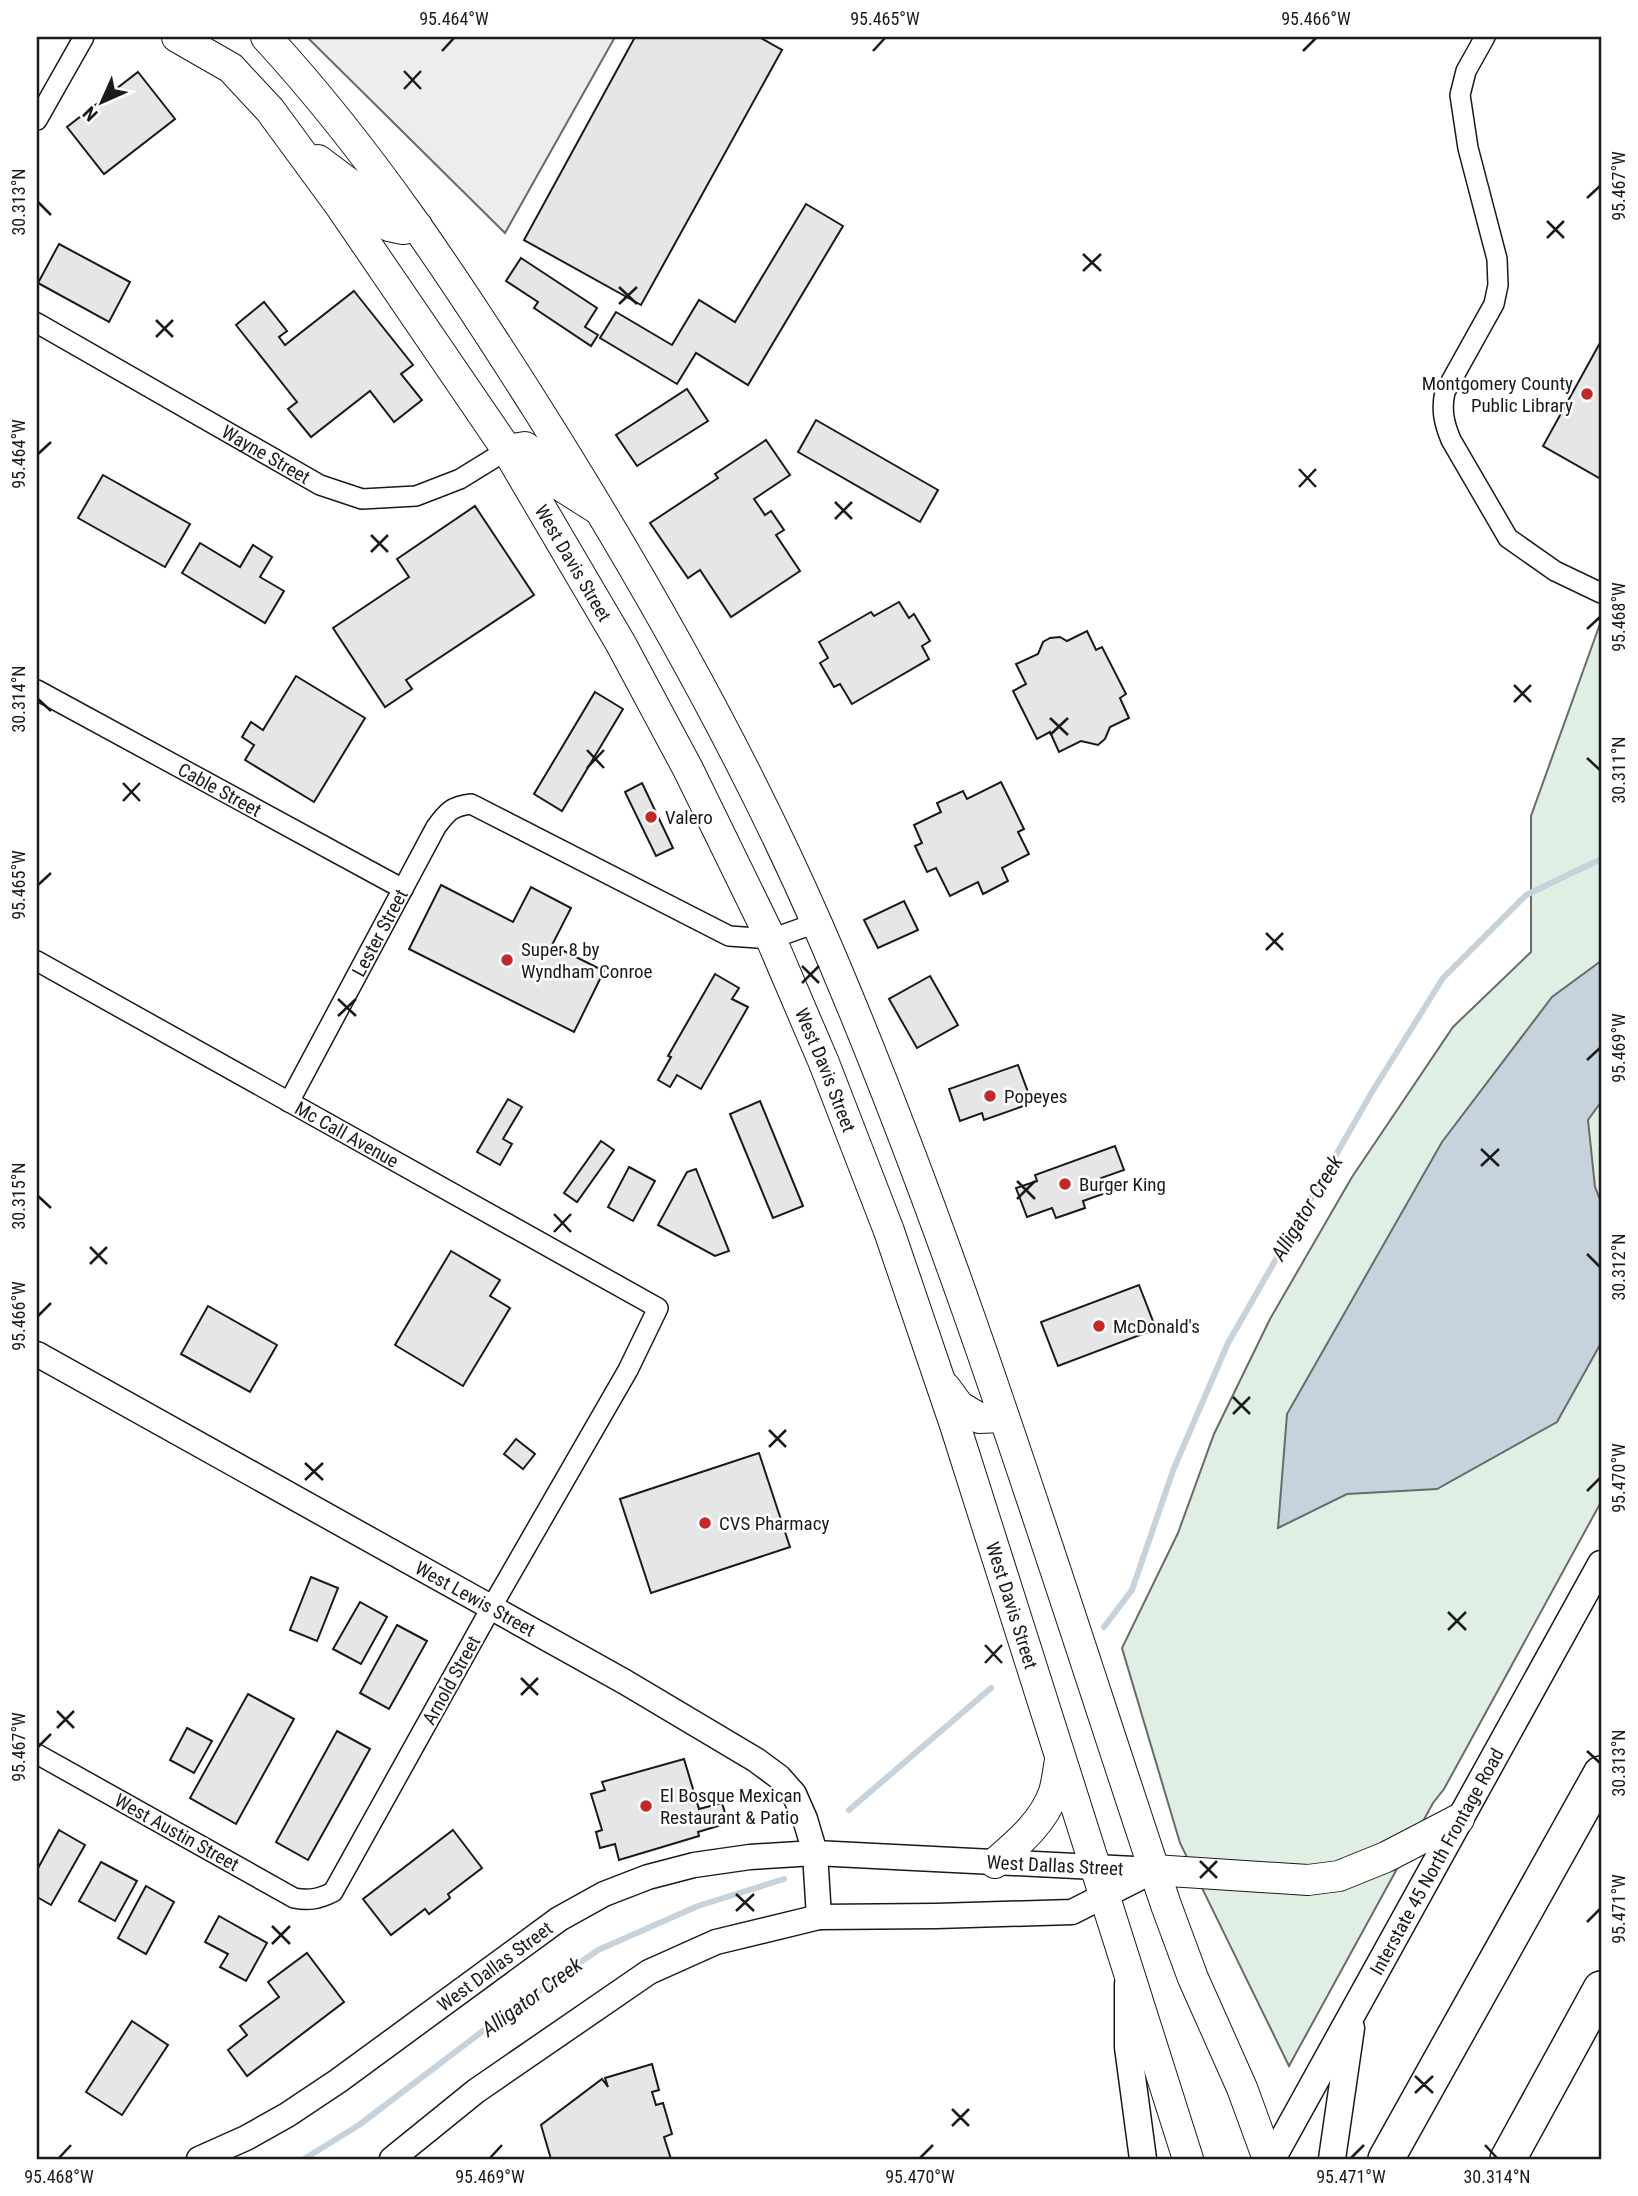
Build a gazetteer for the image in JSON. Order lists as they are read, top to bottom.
{
  "streets": {
    "main road": ["West Davis Street", "Interstate 45 North Frontage Road"],
    "street": [
      "Wayne Street",
      "Cable Street",
      "Lester Street",
      "Mc Call Avenue",
      "West Lewis Street",
      "Arnold Street",
      "West Austin Street",
      "West Dallas Street"
    ]
  },
  "crossings": [
    ["Wayne Street", "West Davis Street"],
    ["West Davis Street", "Lester Street"],
    ["West Davis Street", "West Dallas Street"],
    ["Cable Street", "Lester Street"],
    ["Lester Street", "Mc Call Avenue"],
    ["Mc Call Avenue", "Arnold Street"],
    ["West Lewis Street", "Arnold Street"],
    ["West Lewis Street", "West Dallas Street"],
    ["Arnold Street", "West Austin Street"]
  ],
  "water": ["Alligator Creek"],
  "places": [
    "Montgomery County Public Library",
    "Valero",
    "Super 8 by Wyndham Conroe",
    "Popeyes",
    "Burger King",
    "McDonald's",
    "CVS Pharmacy",
    "El Bosque Mexican Restaurant & Patio"
  ],
  "north": "bottom left",
  "coordinates": [
    "95.464°W",
    "95.465°W",
    "95.466°W",
    "95.467°W",
    "30.313°N",
    "95.468°W",
    "30.314°N",
    "30.311°N",
    "95.469°W",
    "30.315°N",
    "30.312°N",
    "95.470°W",
    "95.471°W"
  ]
}
